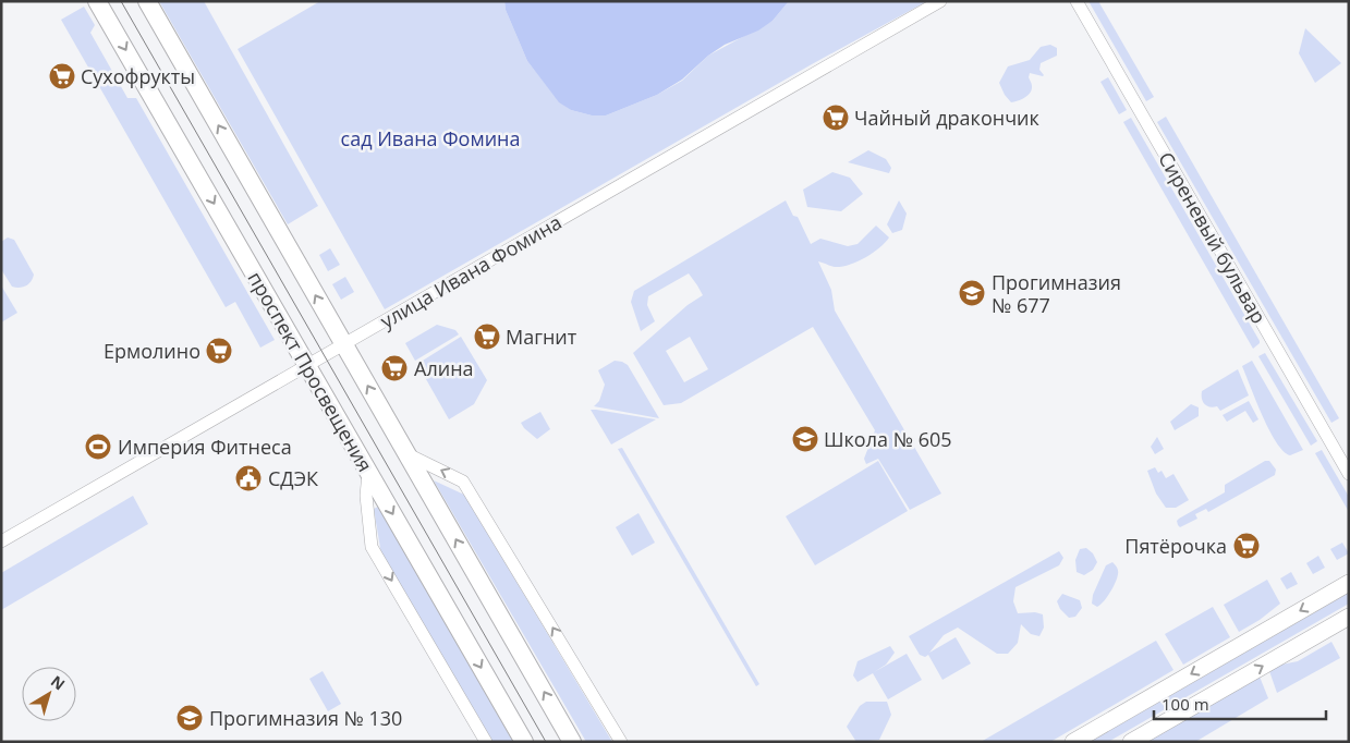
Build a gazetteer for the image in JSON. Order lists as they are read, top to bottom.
{
  "streets": {
    "main road": ["проспект Просвещения"],
    "street": ["Сиреневый бульвар", "улица Ивана Фомина"]
  },
  "crossings": [
    ["улица Ивана Фомина", "проспект Просвещения"]
  ],
  "parks": ["сад Ивана Фомина"],
  "places": {
    "supermarket": [
      "Сухофрукты",
      "Чайный дракончик",
      "Магнит",
      "Ермолино",
      "Алина",
      "Пятёрочка"
    ],
    "school or university": ["Прогимназия № 677", "Школа № 605", "Прогимназия № 130"],
    "sports": ["Империя Фитнеса"],
    "public building": ["СДЭК"]
  },
  "scale_bar": "100 m",
  "north": "top right"
}
